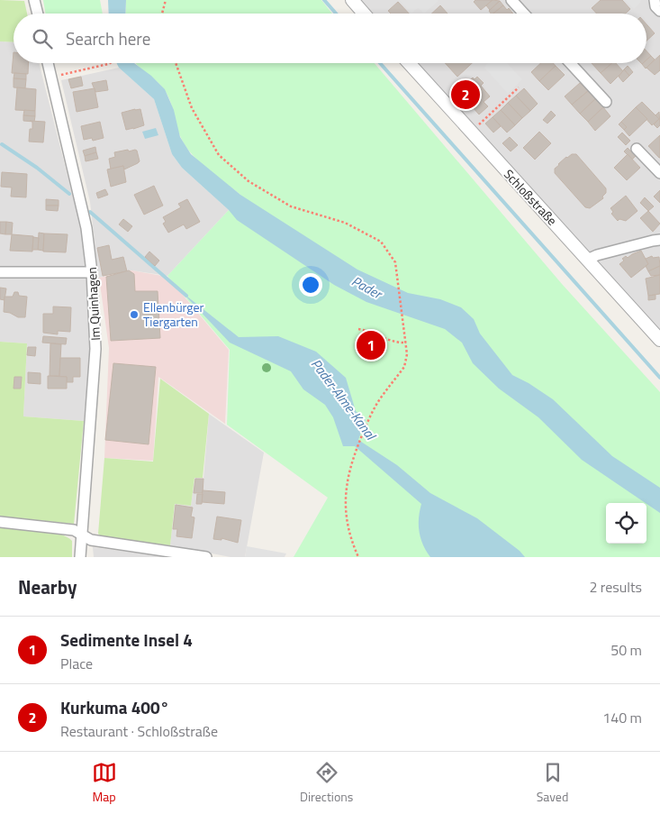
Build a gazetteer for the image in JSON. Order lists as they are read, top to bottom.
{
  "streets": {
    "street": ["Schloßstraße", "Im Quinhagen"]
  },
  "water": ["Pader", "Pader-Alme-Kanal"],
  "places": ["Ellenbürger Tiergarten"],
  "page": {
    "search": "Search here",
    "pins": ["2", "1"],
    "heading": ["Nearby", "2 results"],
    "list": [
      {
        "mark": "1",
        "name": "Sedimente Insel 4",
        "note": "Place",
        "value": "50 m"
      },
      {
        "mark": "2",
        "name": "Kurkuma 400°",
        "note": "Restaurant · Schloßstraße",
        "value": "140 m"
      }
    ],
    "nav": ["Map", "Directions", "Saved"]
  }
}
